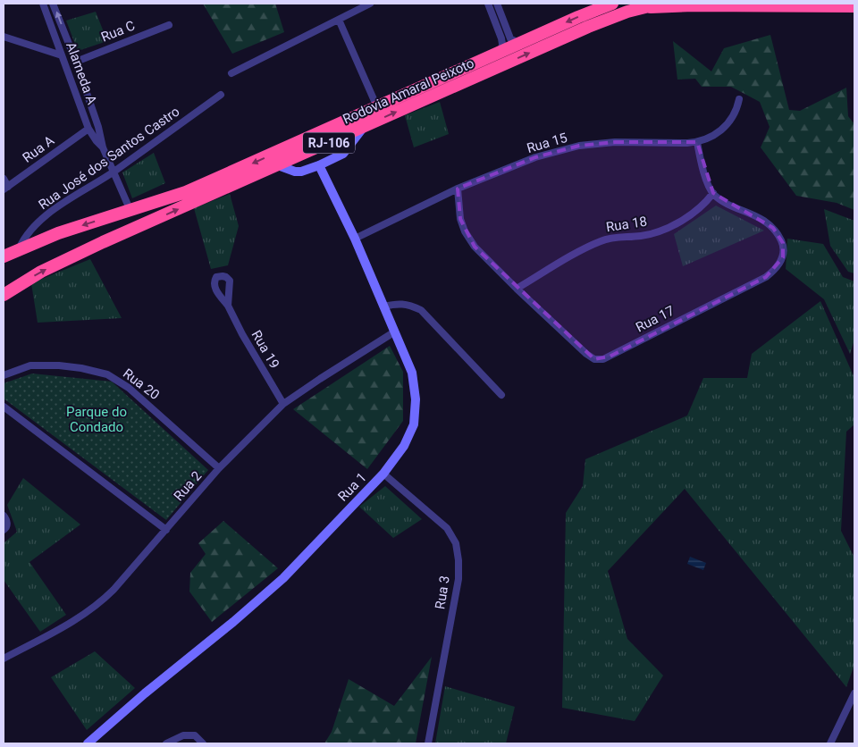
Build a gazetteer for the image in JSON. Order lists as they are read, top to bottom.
{
  "streets": {
    "highway": ["Rodovia Amaral Peixoto", "RJ-106"],
    "street": [
      "Rua C",
      "Alameda A",
      "Rua 15",
      "Rua A",
      "Rua José dos Santos Castro",
      "Rua 18",
      "Rua 17",
      "Rua 19",
      "Rua 20",
      "Rua 2",
      "Rua 1",
      "Rua 3"
    ]
  },
  "crossings": [
    ["Rua C", "Alameda A"],
    ["Alameda A", "Rodovia Amaral Peixoto"],
    ["Alameda A", "Rua A"],
    ["Alameda A", "Rua José dos Santos Castro"],
    ["Rodovia Amaral Peixoto", "Rua José dos Santos Castro"],
    ["Rua 15", "Rua 17"],
    ["Rua 15", "Rua 1"],
    ["Rua 18", "Rua 17"],
    ["Rua 19", "Rua 2"],
    ["Rua 20", "Rua 2"],
    ["Rua 2", "Rua 1"],
    ["Rua 1", "Rua 3"]
  ],
  "parks": ["Parque do Condado"]
}
